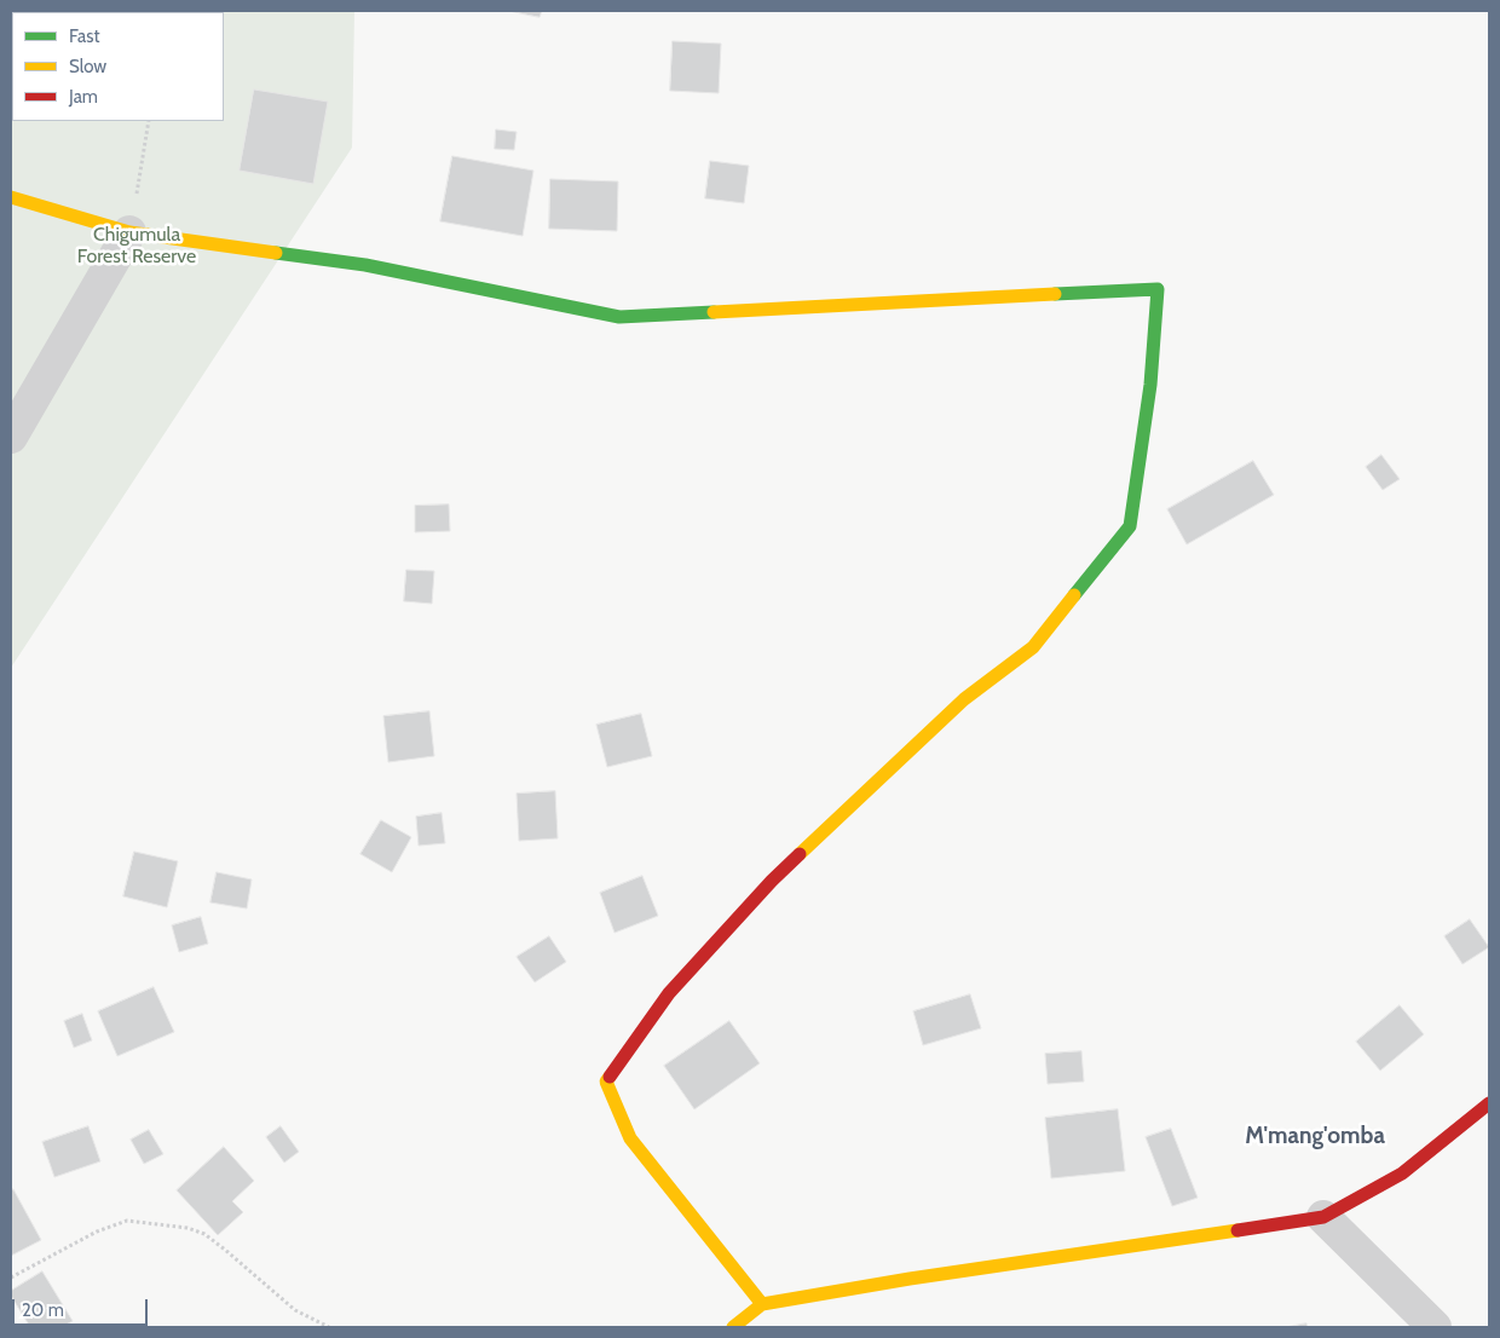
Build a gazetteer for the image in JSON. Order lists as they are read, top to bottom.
{
  "districts": ["M'mang'omba"],
  "parks": ["Chigumula Forest Reserve"],
  "legend": ["Fast", "Slow", "Jam"],
  "scale_bar": "20 m"
}
